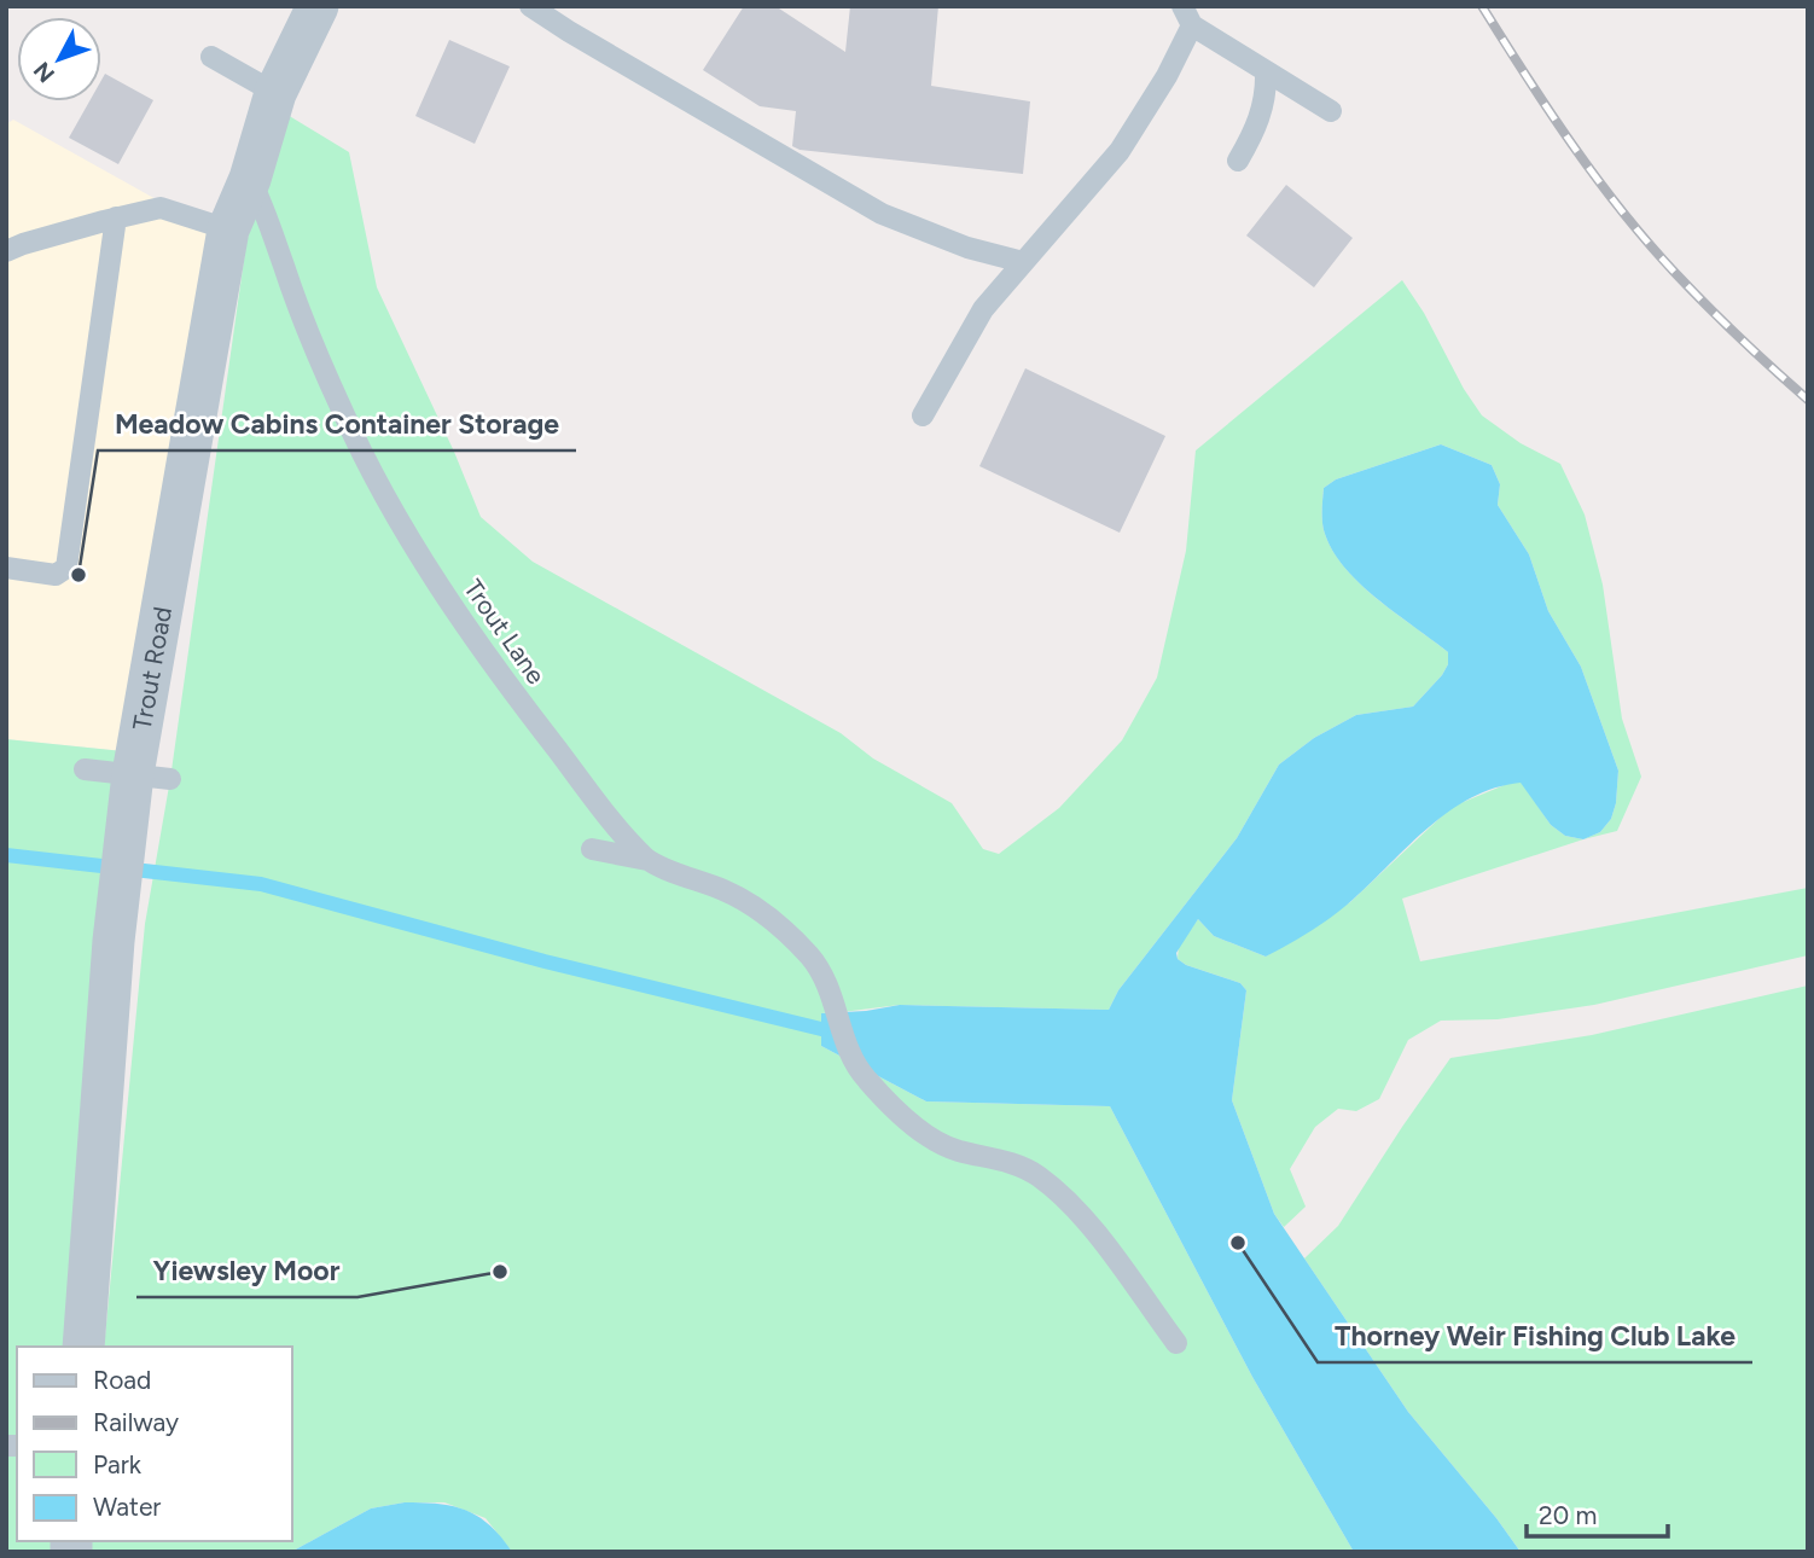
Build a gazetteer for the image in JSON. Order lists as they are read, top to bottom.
{
  "streets": {
    "street": ["Trout Road"],
    "lane": ["Trout Lane"]
  },
  "crossings": [
    ["Trout Lane", "Trout Road"]
  ],
  "places": ["Meadow Cabins Container Storage", "Thorney Weir Fishing Club Lake", "Yiewsley Moor"],
  "legend": [
    "Road",
    "Railway",
    "Park",
    "Water"
  ],
  "scale_bar": "20 m",
  "north": "bottom left"
}
